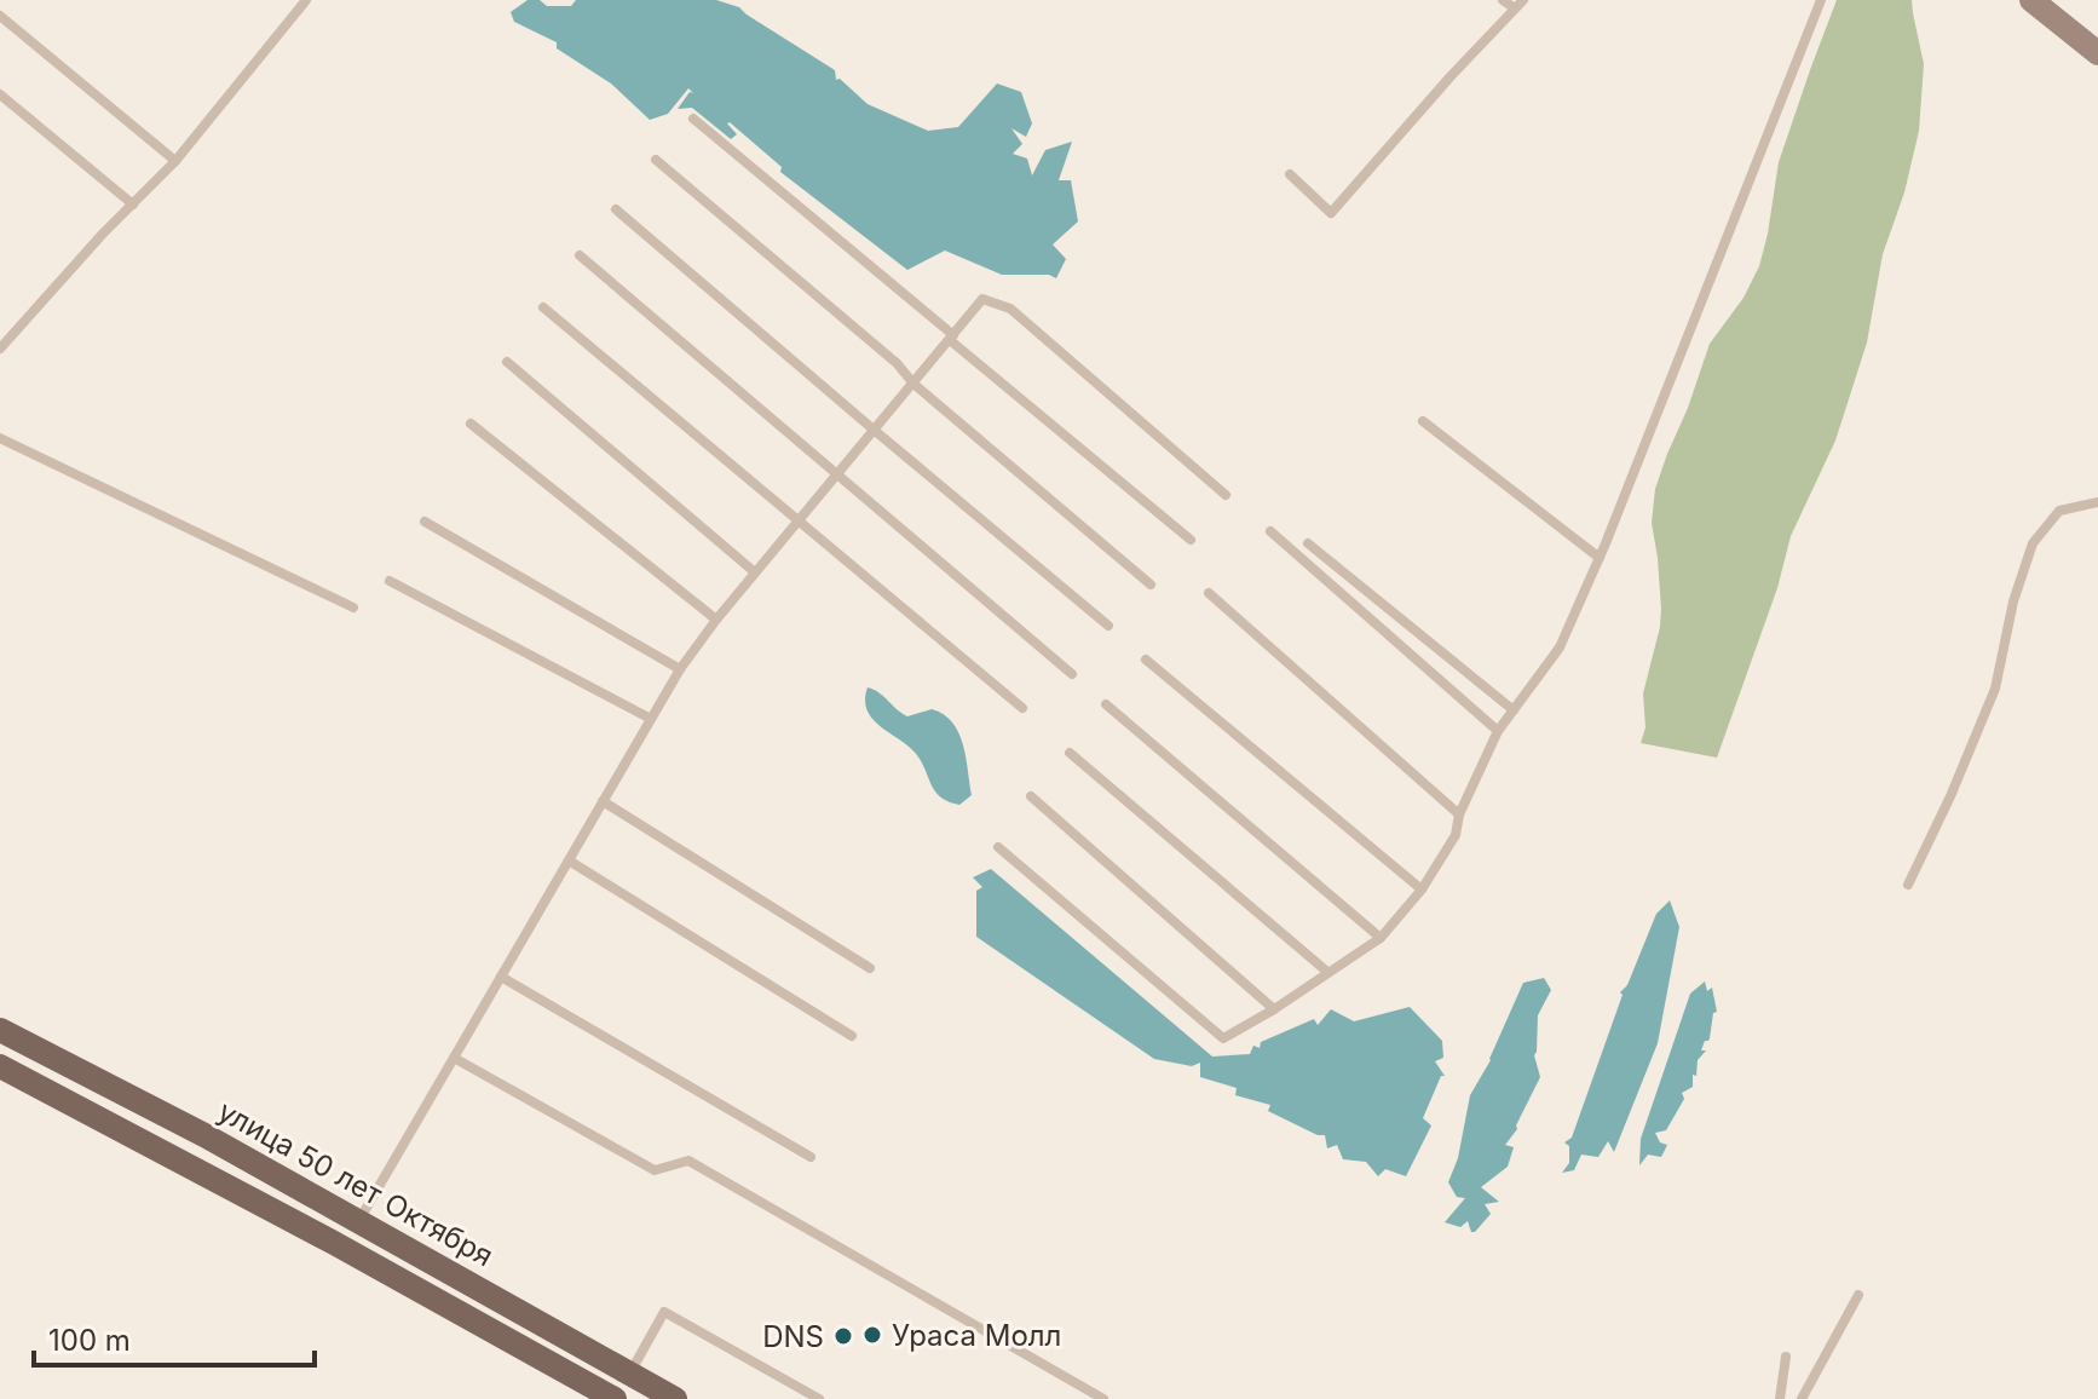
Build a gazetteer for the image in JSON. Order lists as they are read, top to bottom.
{
  "streets": {
    "main road": ["улица 50 лет Октября"]
  },
  "places": ["Ураса Молл", "DNS"],
  "scale_bar": "100 m"
}
